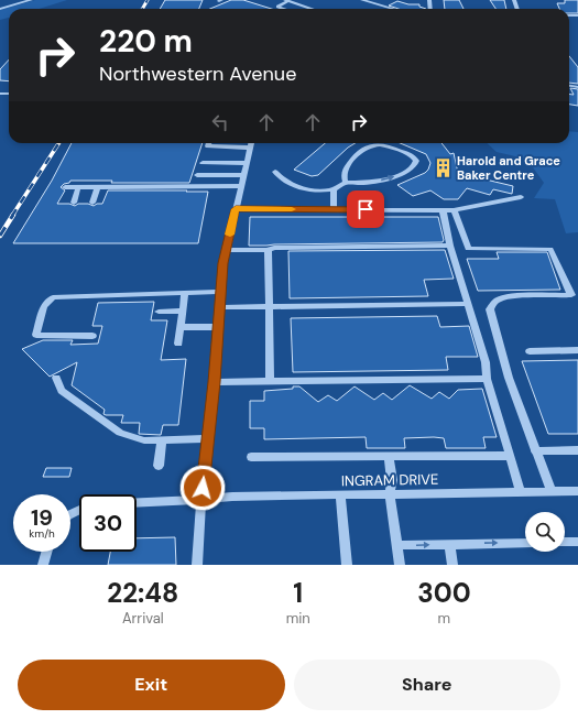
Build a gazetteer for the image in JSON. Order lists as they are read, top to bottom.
{
  "streets": {
    "street": ["INGRAM DRIVE"]
  },
  "places": {
    "building": ["Harold and Grace Baker Centre"]
  },
  "page": {
    "turn": ["220 m", "Northwestern Avenue"],
    "speed": "19 km/h",
    "limit": "30",
    "eta": [
      "22:48",
      "Arrival",
      "1",
      "min",
      "300",
      "m"
    ],
    "buttons": ["Exit", "Share"]
  }
}
